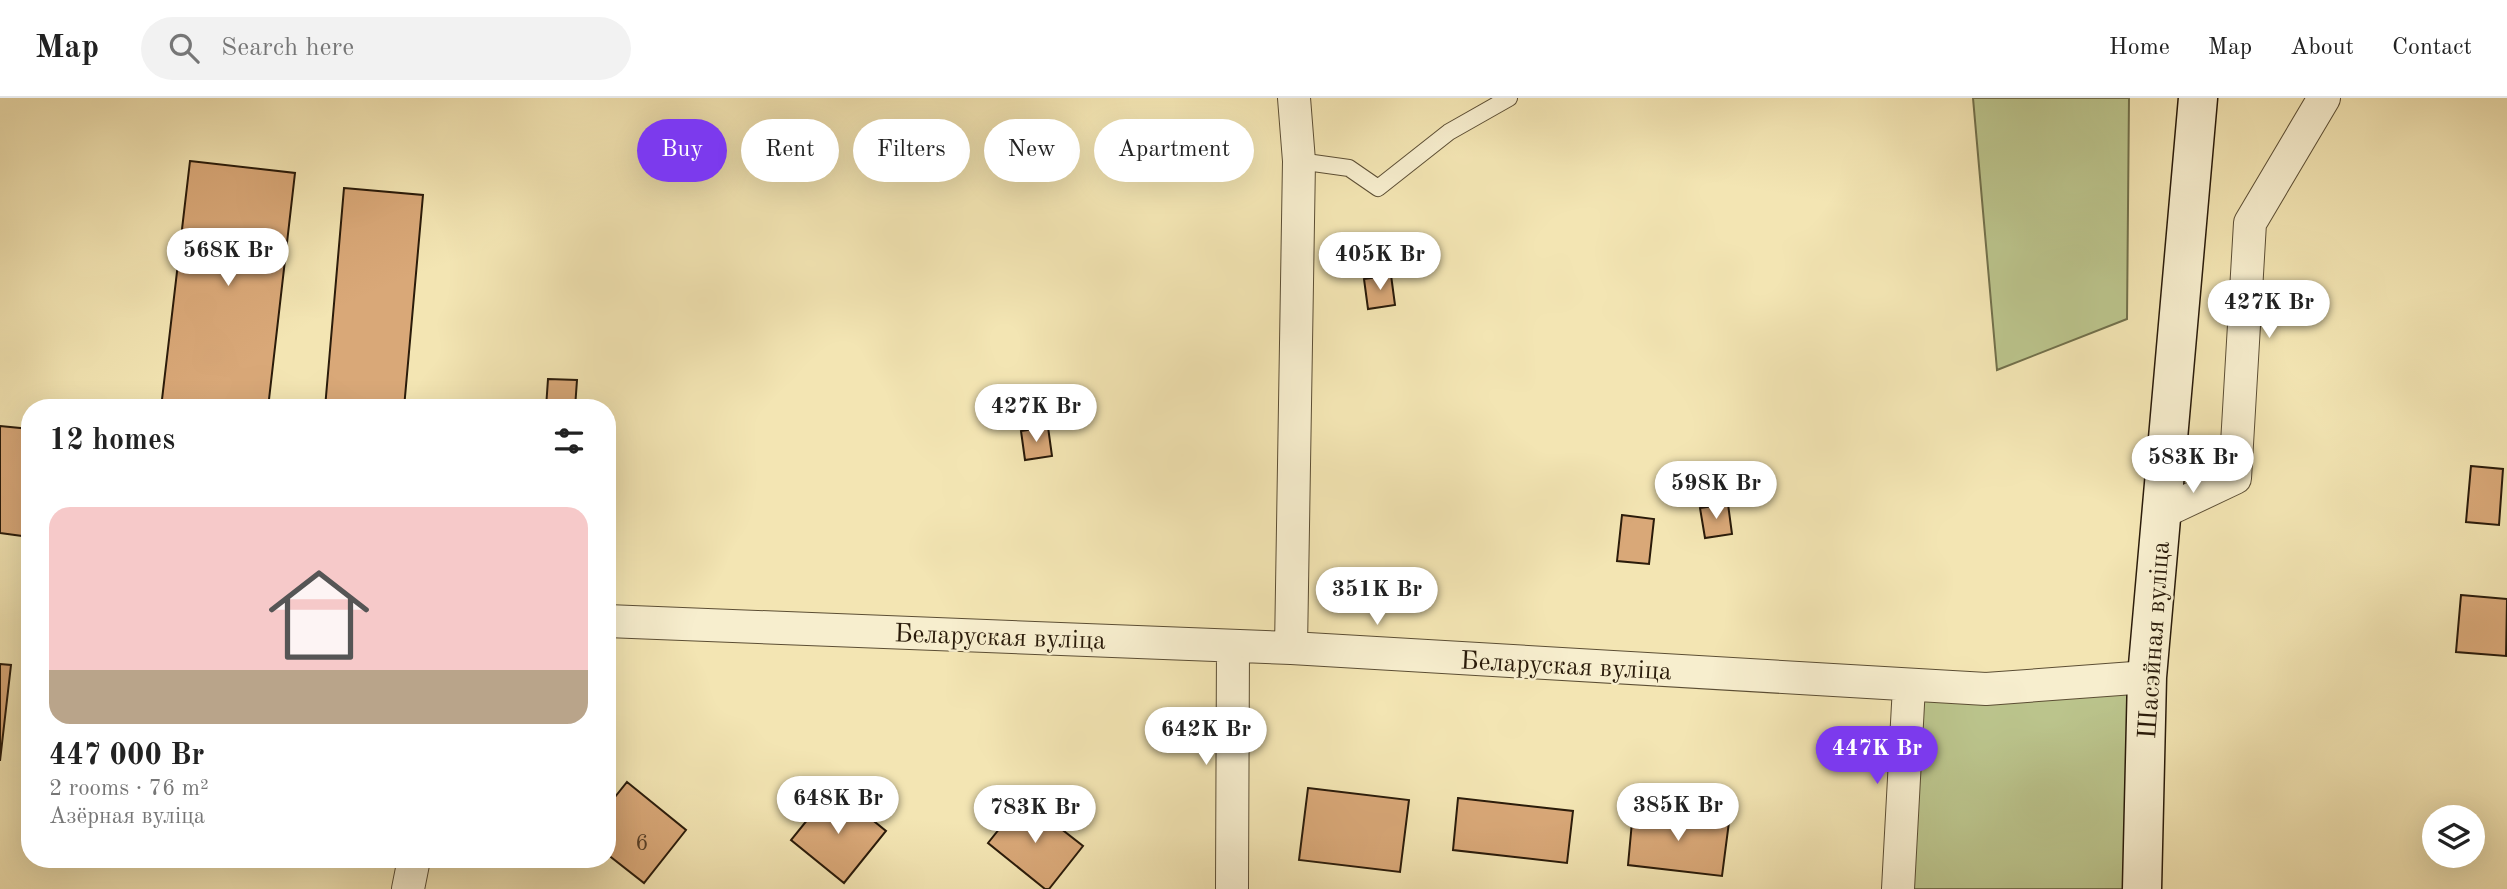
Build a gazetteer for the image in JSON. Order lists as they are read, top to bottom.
{
  "streets": {
    "main road": ["Шасэйная вуліца"],
    "street": ["Беларуская вуліца"]
  },
  "crossings": [
    ["Беларуская вуліца", "Шасэйная вуліца"]
  ],
  "house_numbers": ["6"],
  "page": {
    "header": "Map",
    "search": "Search here",
    "nav": [
      "Home",
      "Map",
      "About",
      "Contact"
    ],
    "chip": [
      "Buy",
      "Rent",
      "Filters",
      "New",
      "Apartment"
    ],
    "price": [
      "568K Br",
      "405K Br",
      "427K Br",
      "427K Br",
      "583K Br",
      "598K Br",
      "351K Br",
      "642K Br",
      "447K Br",
      "648K Br",
      "385K Br",
      "783K Br"
    ],
    "heading": "12 homes",
    "list": [
      {
        "name": "447 000 Br",
        "note": "2 rooms · 76 m² · Азёрная вуліца"
      }
    ]
  }
}
